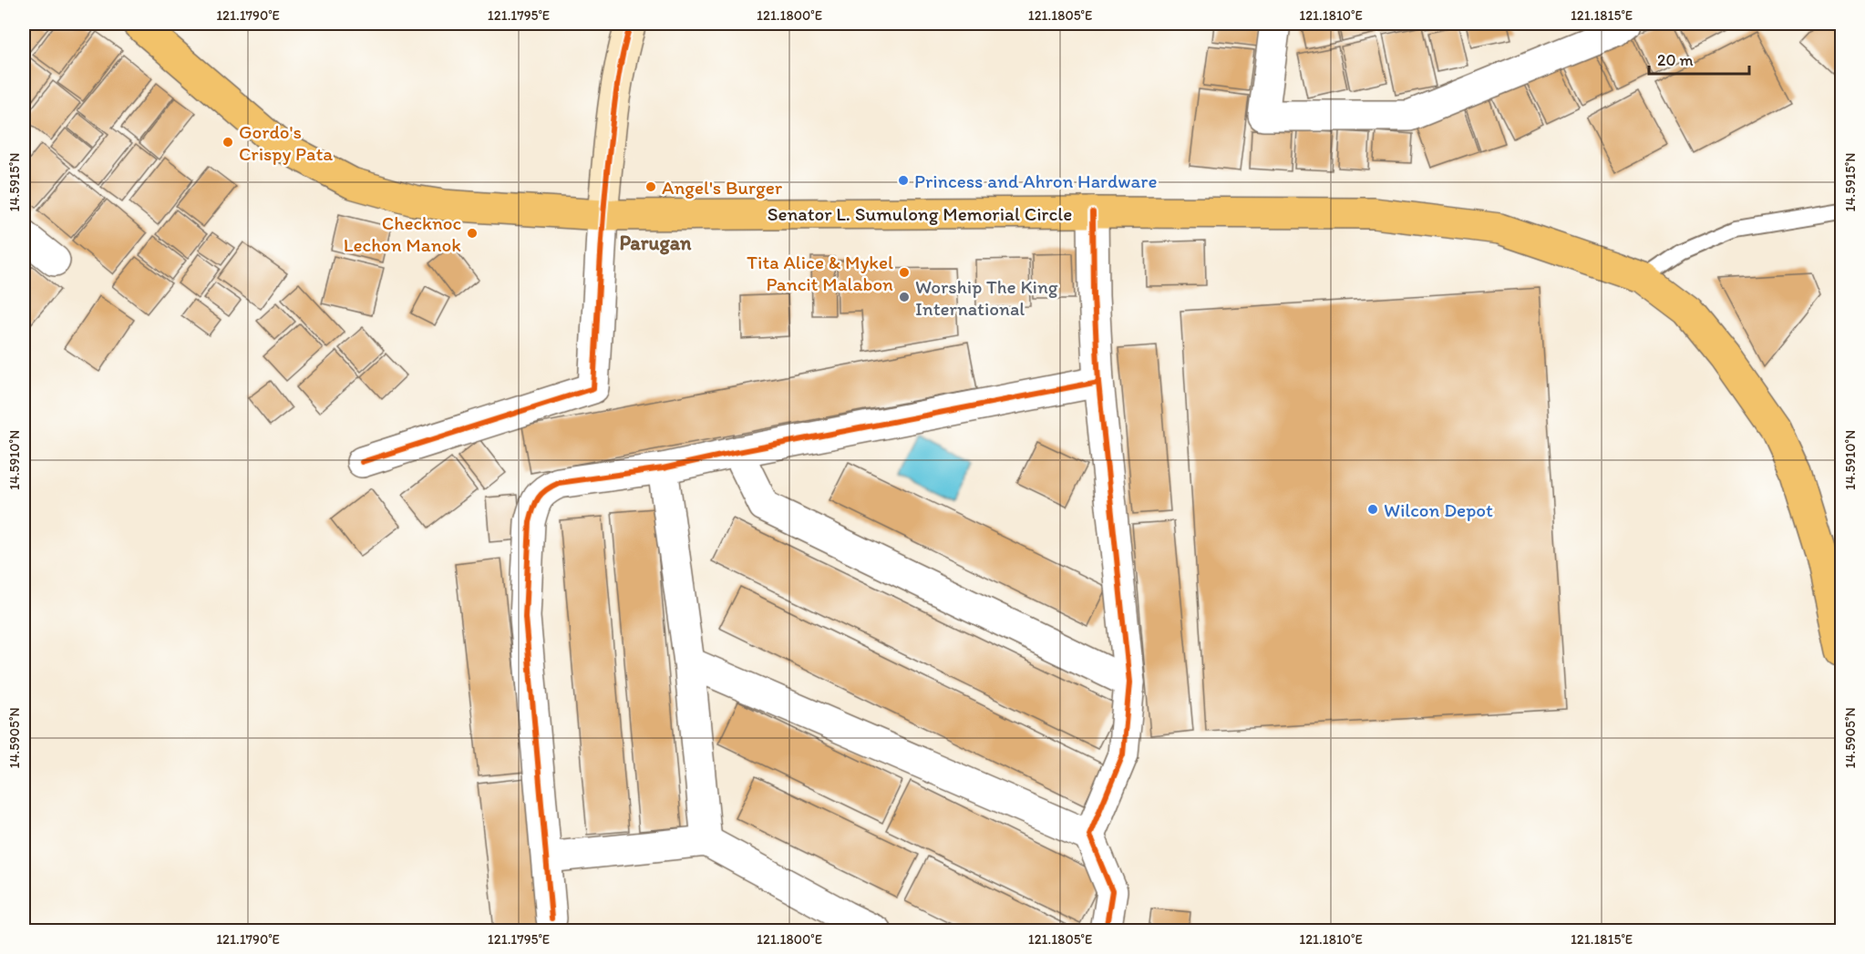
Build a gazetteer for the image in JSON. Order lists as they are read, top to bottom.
{
  "streets": {
    "main road": ["Senator L. Sumulong Memorial Circle"]
  },
  "districts": ["Parugan"],
  "places": [
    "Gordo's Crispy Pata",
    "Princess and Ahron Hardware",
    "Angel's Burger",
    "Checknoc Lechon Manok",
    "Tita Alice & Mykel Pancit Malabon",
    "Worship The King International",
    "Wilcon Depot"
  ],
  "scale_bar": "20 m",
  "coordinates": [
    "121.1790°E",
    "121.1795°E",
    "121.1800°E",
    "121.1805°E",
    "121.1810°E",
    "121.1815°E",
    "14.5915°N",
    "14.5910°N",
    "14.5905°N"
  ]
}
